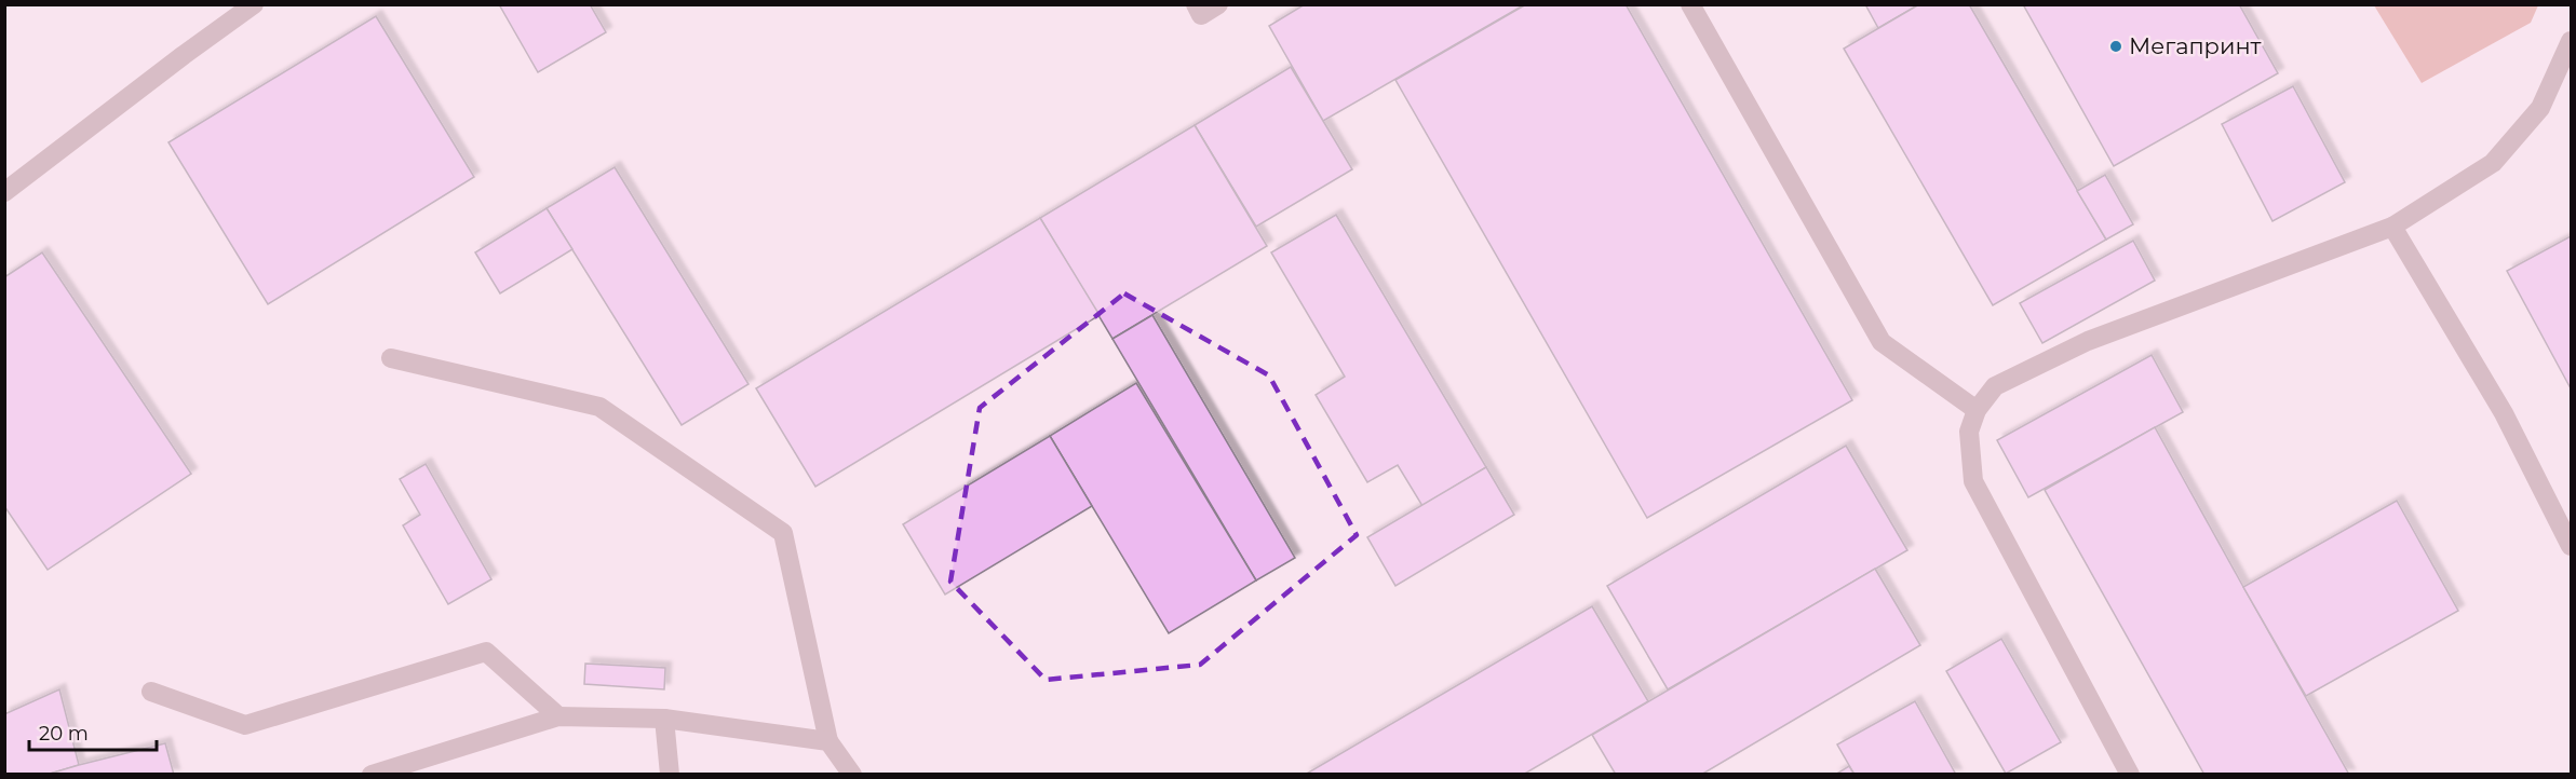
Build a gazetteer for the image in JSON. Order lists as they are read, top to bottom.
{
  "places": ["Мегапринт"],
  "scale_bar": "20 m"
}
